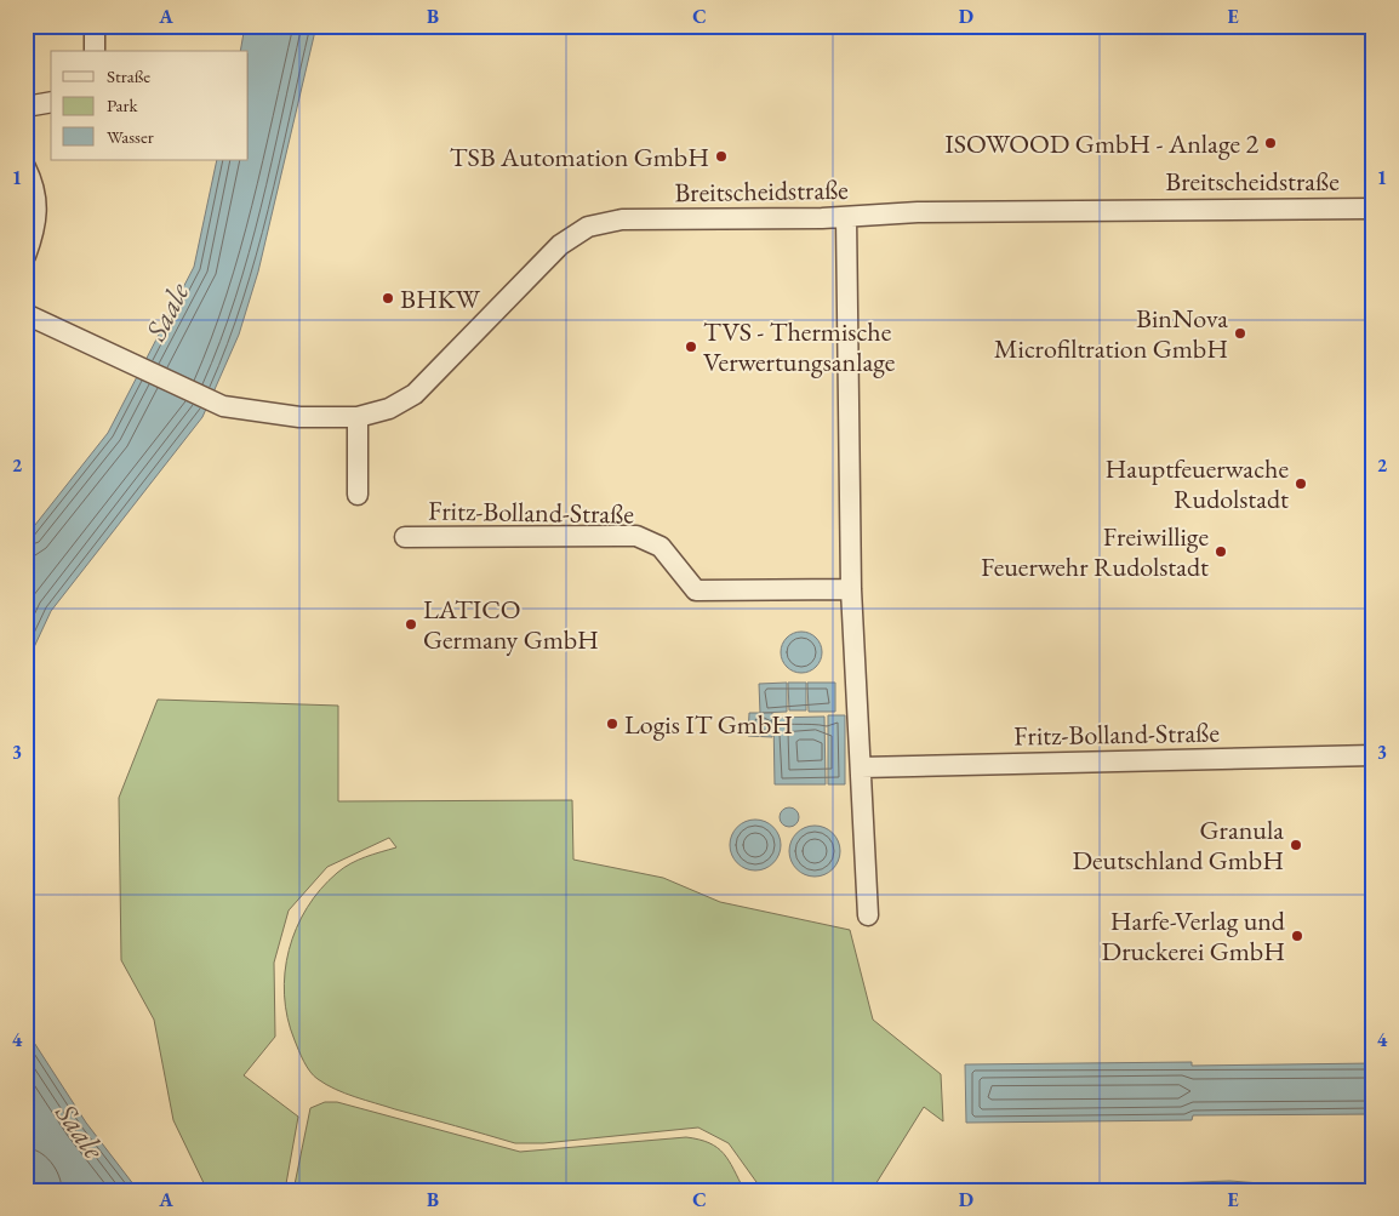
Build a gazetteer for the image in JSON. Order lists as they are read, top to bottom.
{
  "streets": {
    "street": ["Breitscheidstraße", "Fritz-Bolland-Straße"]
  },
  "water": ["Saale"],
  "places": [
    "ISOWOOD GmbH - Anlage 2",
    "TSB Automation GmbH",
    "BHKW",
    "BinNova Microfiltration GmbH",
    "TVS - Thermische Verwertungsanlage",
    "Hauptfeuerwache Rudolstadt",
    "Freiwillige Feuerwehr Rudolstadt",
    "LATICO Germany GmbH",
    "Logis IT GmbH",
    "Granula Deutschland GmbH",
    "Harfe-Verlag und Druckerei GmbH"
  ],
  "legend": ["Straße", "Park", "Wasser"],
  "grid": {
    "columns": [
      "A",
      "B",
      "C",
      "D",
      "E"
    ],
    "rows": [
      "1",
      "2",
      "3",
      "4"
    ]
  }
}
